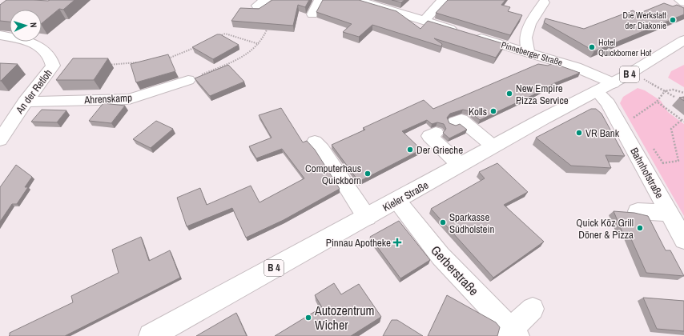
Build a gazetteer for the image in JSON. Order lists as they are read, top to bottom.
{
  "streets": {
    "street": [
      "Pinneberger Straße",
      "B 4",
      "An der Retloh",
      "Ahrenskamp",
      "Bahnhofstraße",
      "Kieler Straße",
      "Gerberstraße"
    ]
  },
  "crossings": [
    ["Pinneberger Straße", "Kieler Straße"],
    ["An der Retloh", "Ahrenskamp"],
    ["Bahnhofstraße", "Kieler Straße"],
    ["Kieler Straße", "Gerberstraße"]
  ],
  "places": {
    "other": [
      "Die Werkstatt der Diakonie",
      "Hotel Quickborner Hof",
      "New Empire Pizza Service",
      "Kolls",
      "VR Bank",
      "Der Grieche",
      "Computerhaus Quickborn",
      "Sparkasse Südholstein",
      "Quick Köz Grill Döner & Pizza",
      "Autozentrum Wicher"
    ],
    "health": ["Pinnau Apotheke"]
  },
  "north": "right"
}
